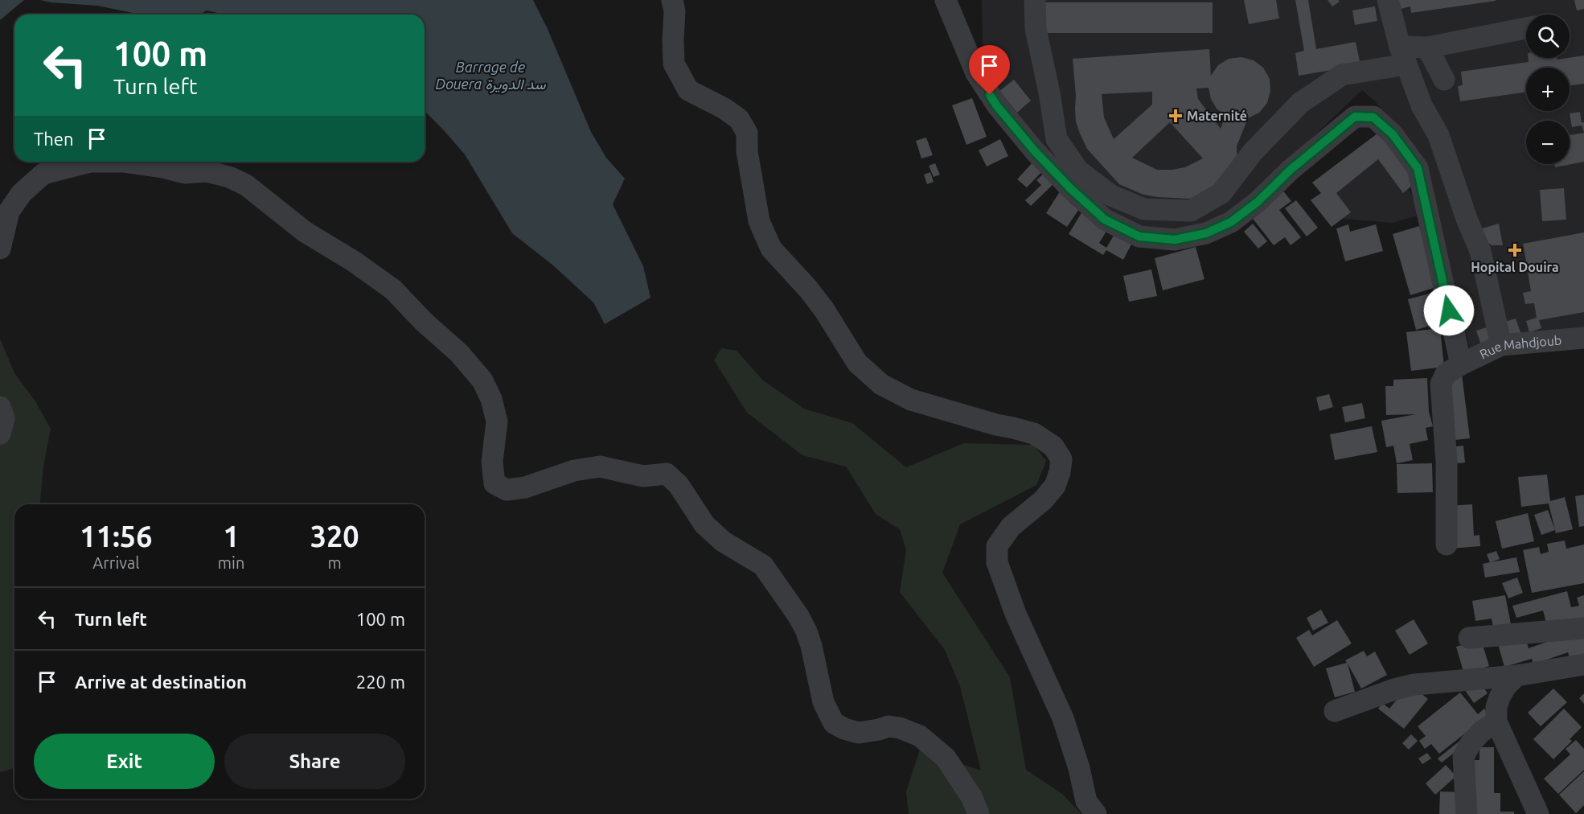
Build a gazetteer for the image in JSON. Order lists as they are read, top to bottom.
{
  "streets": {
    "street": ["Rue Mahdjoub"]
  },
  "water": ["Barrage de Douera سد الدويرة"],
  "places": {
    "health": ["Maternité", "Hopital Douira"]
  },
  "page": {
    "map_buttons": ["+", "−"],
    "turn": ["100 m", "Turn left"],
    "then": "Then",
    "eta": [
      "11:56",
      "Arrival",
      "1",
      "min",
      "320",
      "m"
    ],
    "list": [
      {
        "name": "Turn left",
        "value": "100 m"
      },
      {
        "name": "Arrive at destination",
        "value": "220 m"
      }
    ],
    "buttons": ["Exit", "Share"]
  }
}
